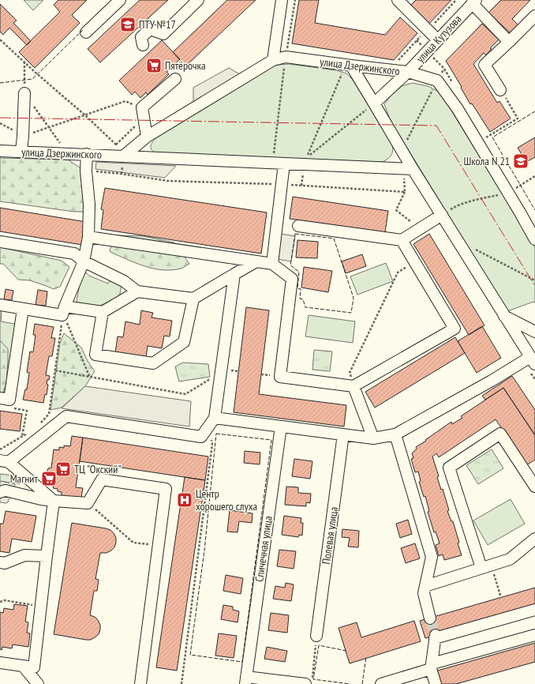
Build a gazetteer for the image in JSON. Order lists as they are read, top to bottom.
{
  "streets": {
    "street": [
      "улица Кутузова",
      "улица Дзержинского",
      "Полевая улица",
      "Спичечная улица"
    ]
  },
  "crossings": [
    ["улица Кутузова", "улица Дзержинского"]
  ],
  "places": {
    "school or university": ["ПТУ №17", "Школа N 21"],
    "supermarket": ["Пятёрочка", "ТЦ \"Окский\"", "Магнит"],
    "hospital": ["Центр хорошего слуха"]
  }
}
